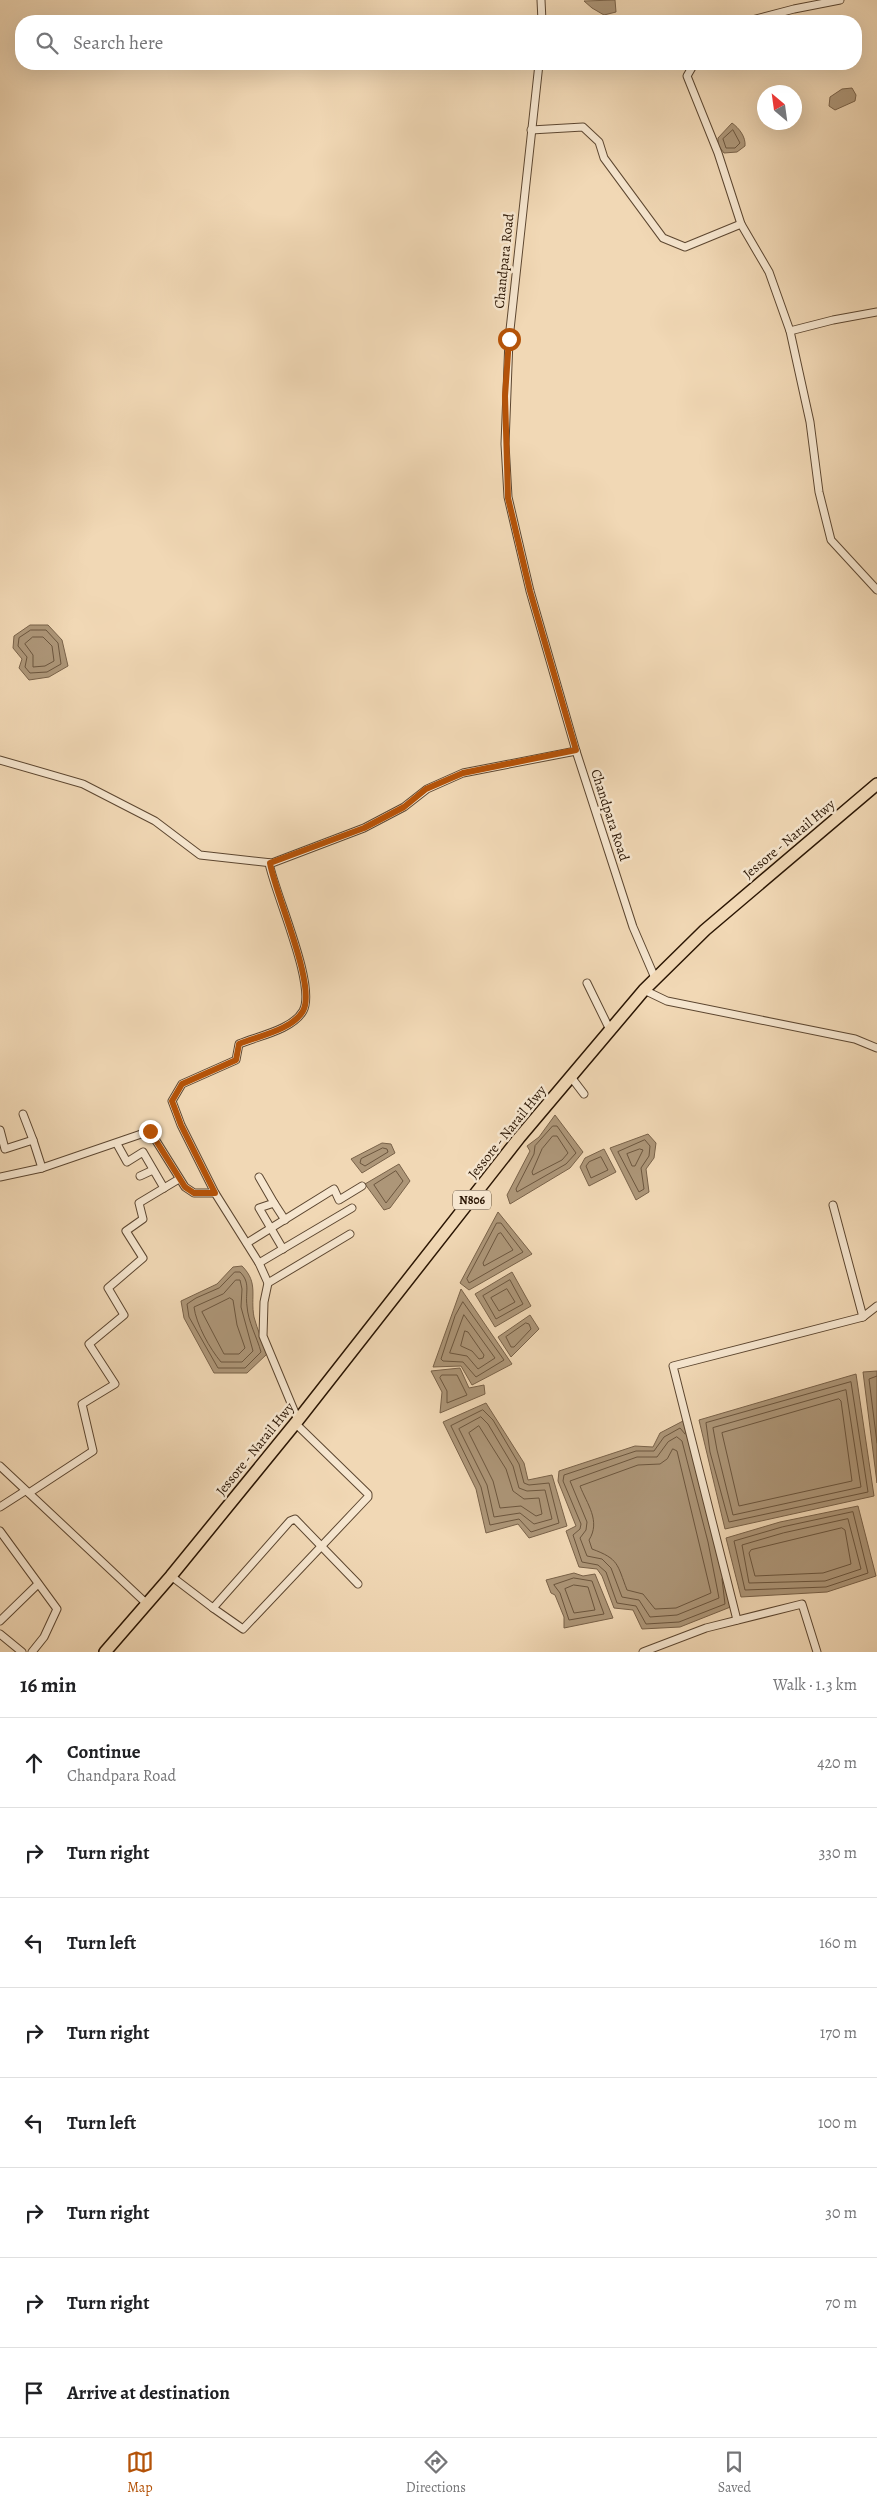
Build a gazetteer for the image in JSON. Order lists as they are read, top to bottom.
{
  "streets": {
    "highway": ["Jessore - Narail Hwy", "N806"],
    "street": ["Chandpara Road"]
  },
  "crossings": [
    ["Chandpara Road", "Jessore - Narail Hwy"]
  ],
  "north": "top left",
  "page": {
    "search": "Search here",
    "heading": ["16 min", "Walk · 1.3 km"],
    "list": [
      ["Continue", "Chandpara Road", "420 m"],
      ["Turn right", "330 m"],
      ["Turn left", "160 m"],
      ["Turn right", "170 m"],
      ["Turn left", "100 m"],
      ["Turn right", "30 m"],
      ["Turn right", "70 m"],
      "Arrive at destination"
    ],
    "nav": ["Map", "Directions", "Saved"]
  }
}
